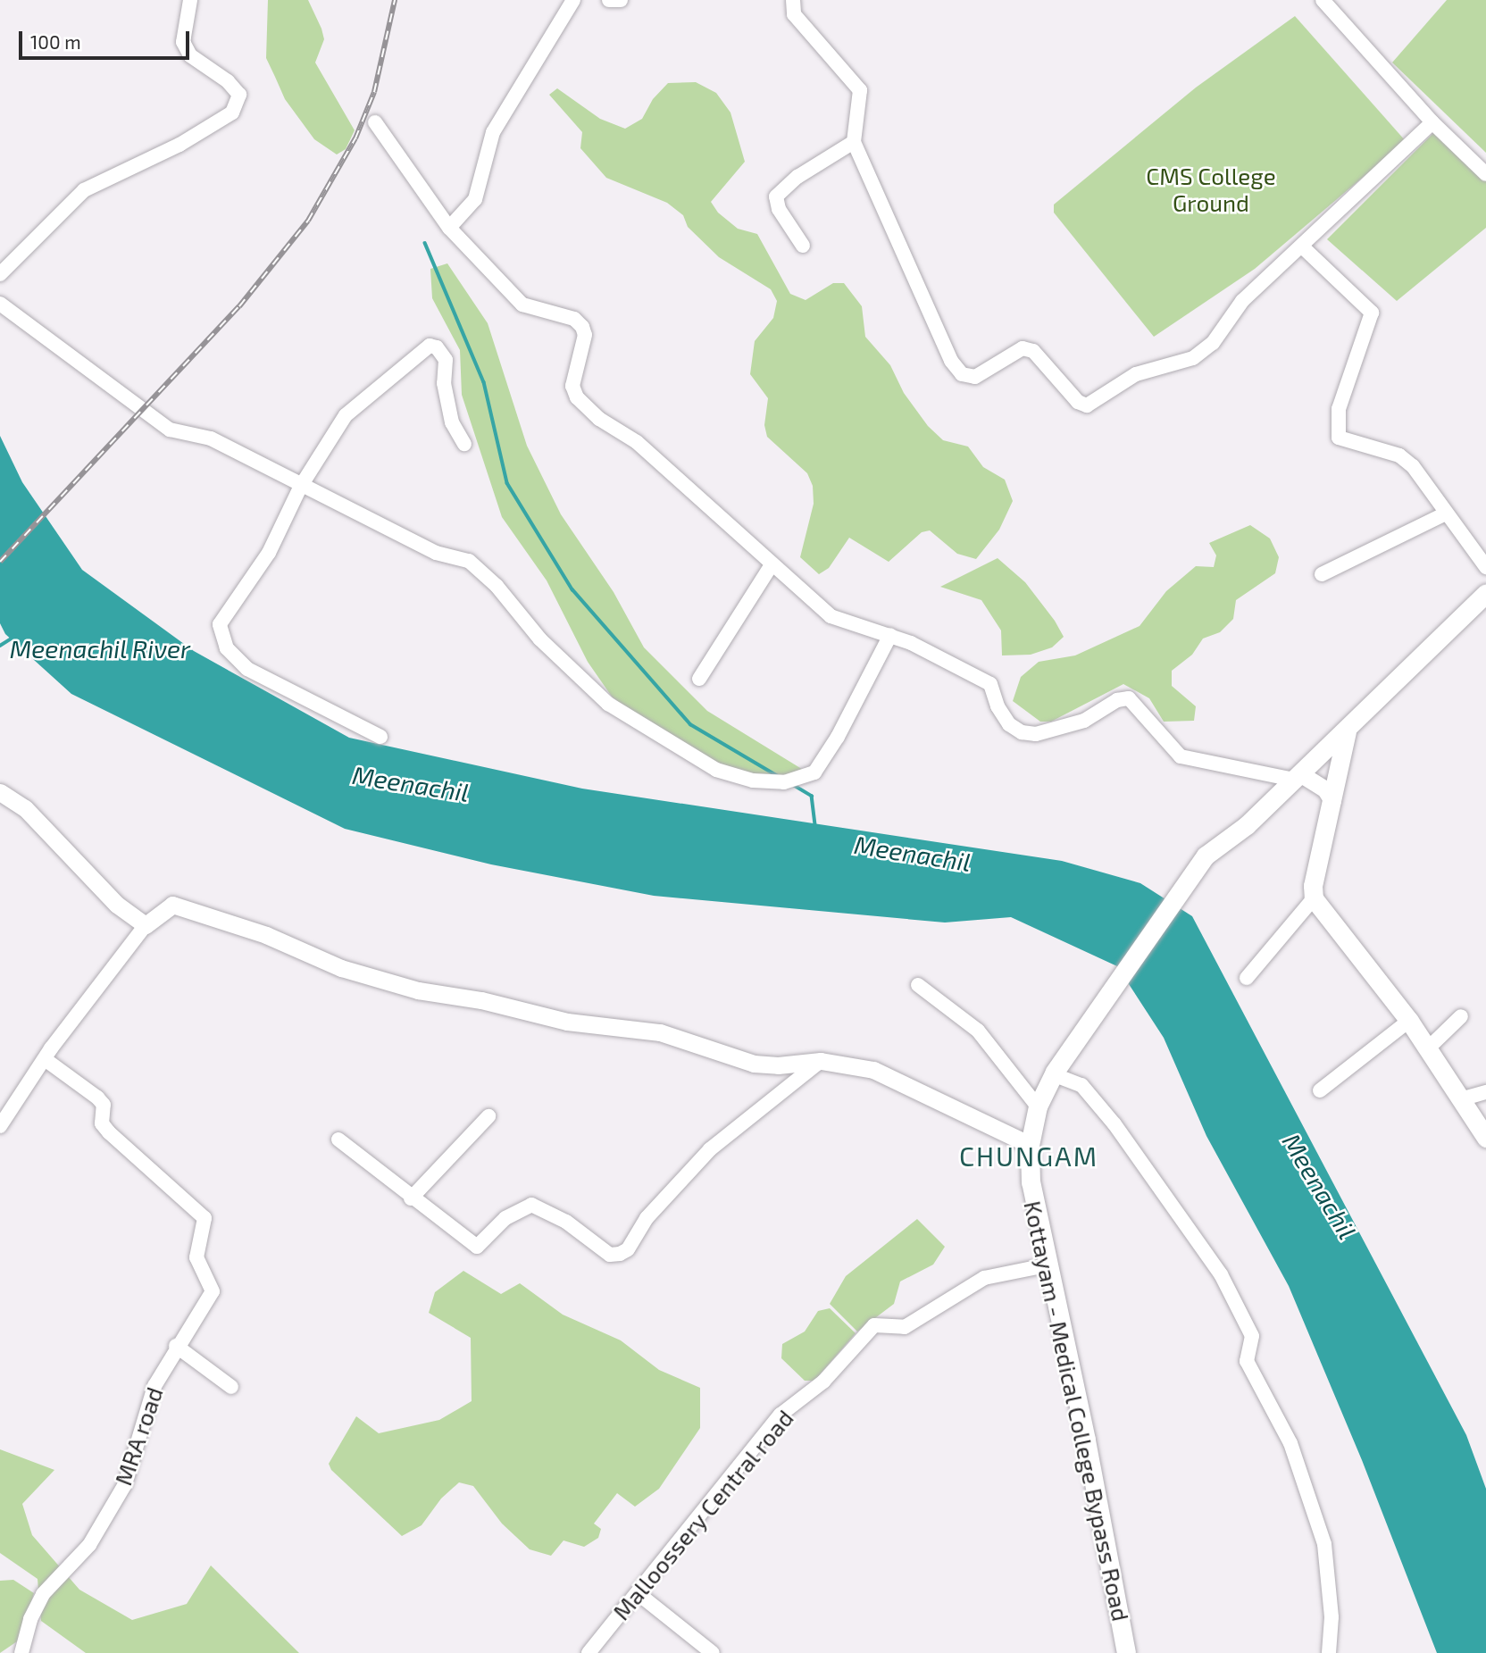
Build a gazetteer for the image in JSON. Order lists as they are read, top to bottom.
{
  "streets": {
    "main road": ["Kottayam - Medical College Bypass Road"],
    "street": ["MRA road", "Malloossery Central road"]
  },
  "crossings": [
    ["Kottayam - Medical College Bypass Road", "Malloossery Central road"]
  ],
  "districts": ["CHUNGAM"],
  "water": ["Meenachil River", "Meenachil"],
  "parks": ["CMS College Ground"],
  "scale_bar": "100 m"
}
